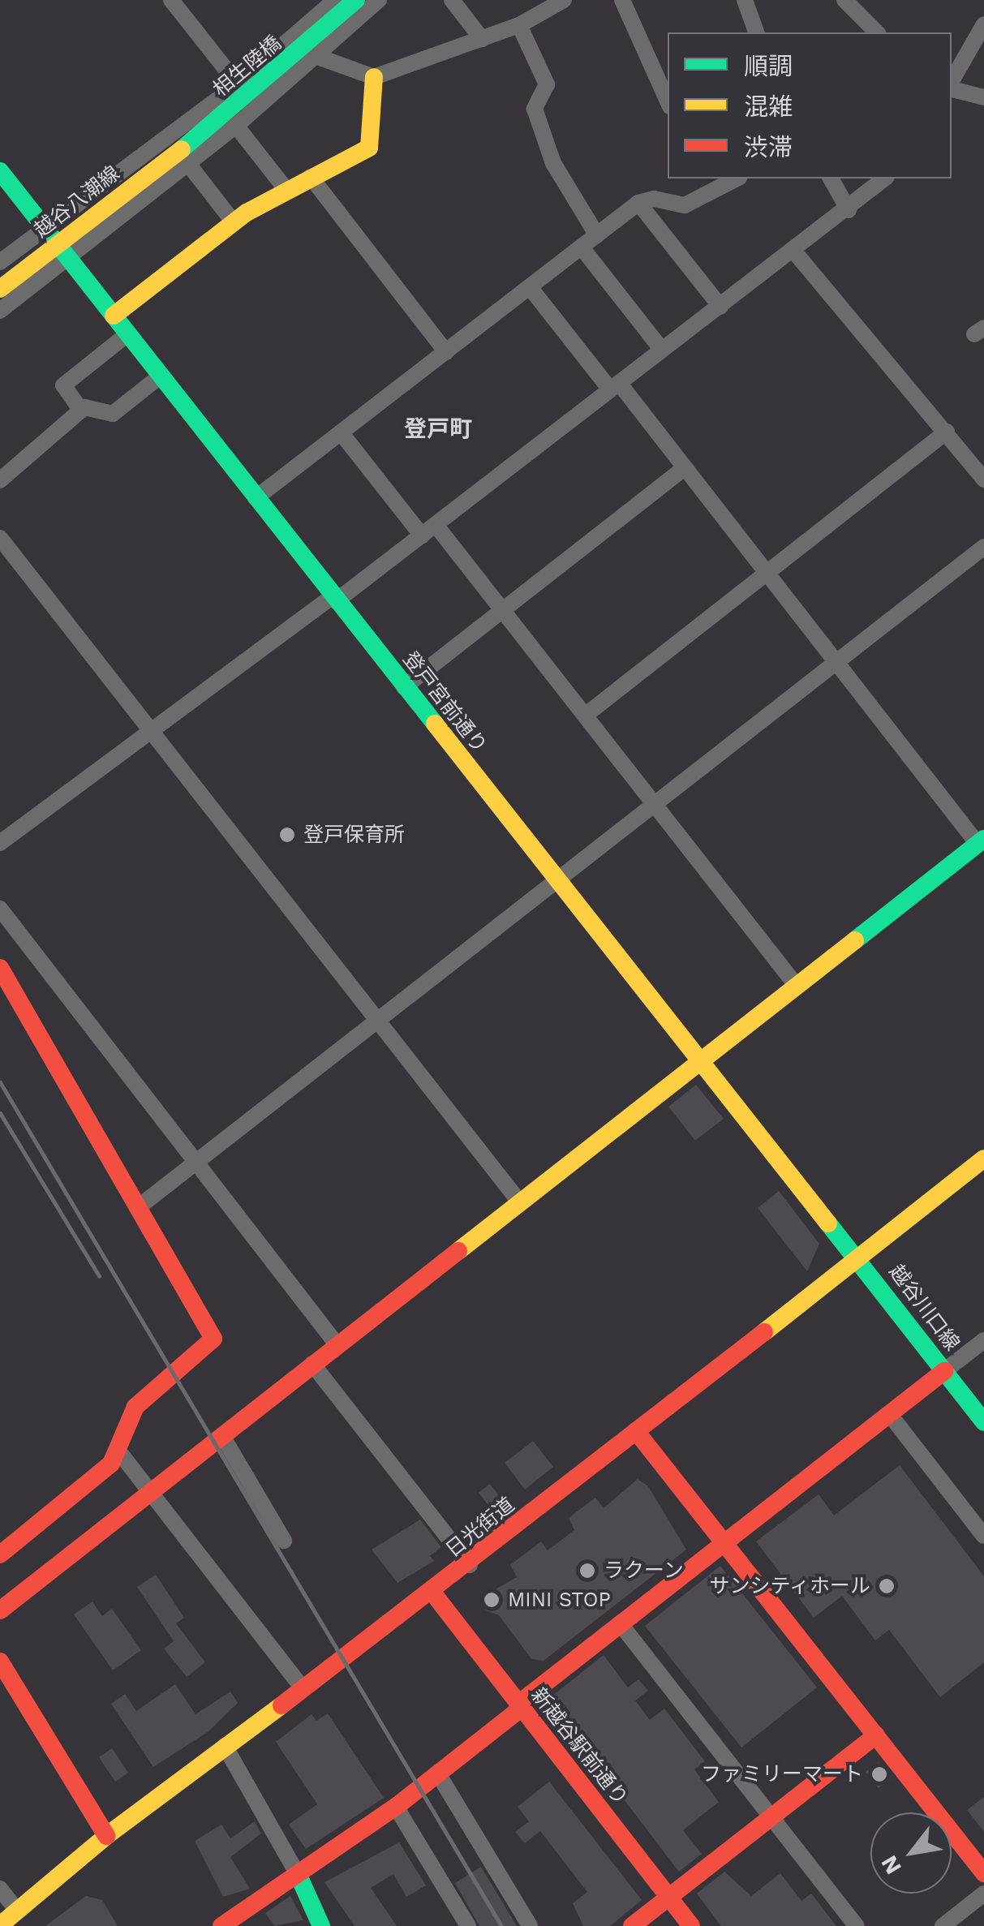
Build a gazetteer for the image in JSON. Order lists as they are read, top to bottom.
{
  "streets": {
    "street": [
      "相生陸橋",
      "越谷八潮線",
      "登戸宮前通り",
      "越谷川口線",
      "日光街道",
      "新越谷駅前通り"
    ]
  },
  "crossings": [
    ["相生陸橋", "越谷八潮線"],
    ["登戸宮前通り", "越谷川口線"],
    ["登戸宮前通り", "日光街道"],
    ["越谷川口線", "日光街道"],
    ["日光街道", "新越谷駅前通り"]
  ],
  "districts": ["登戸町"],
  "places": [
    "登戸保育所",
    "ラクーン",
    "サンシティホール",
    "MINI STOP",
    "ファミリーマート"
  ],
  "legend": ["順調", "混雑", "渋滞"],
  "north": "bottom left"
}
